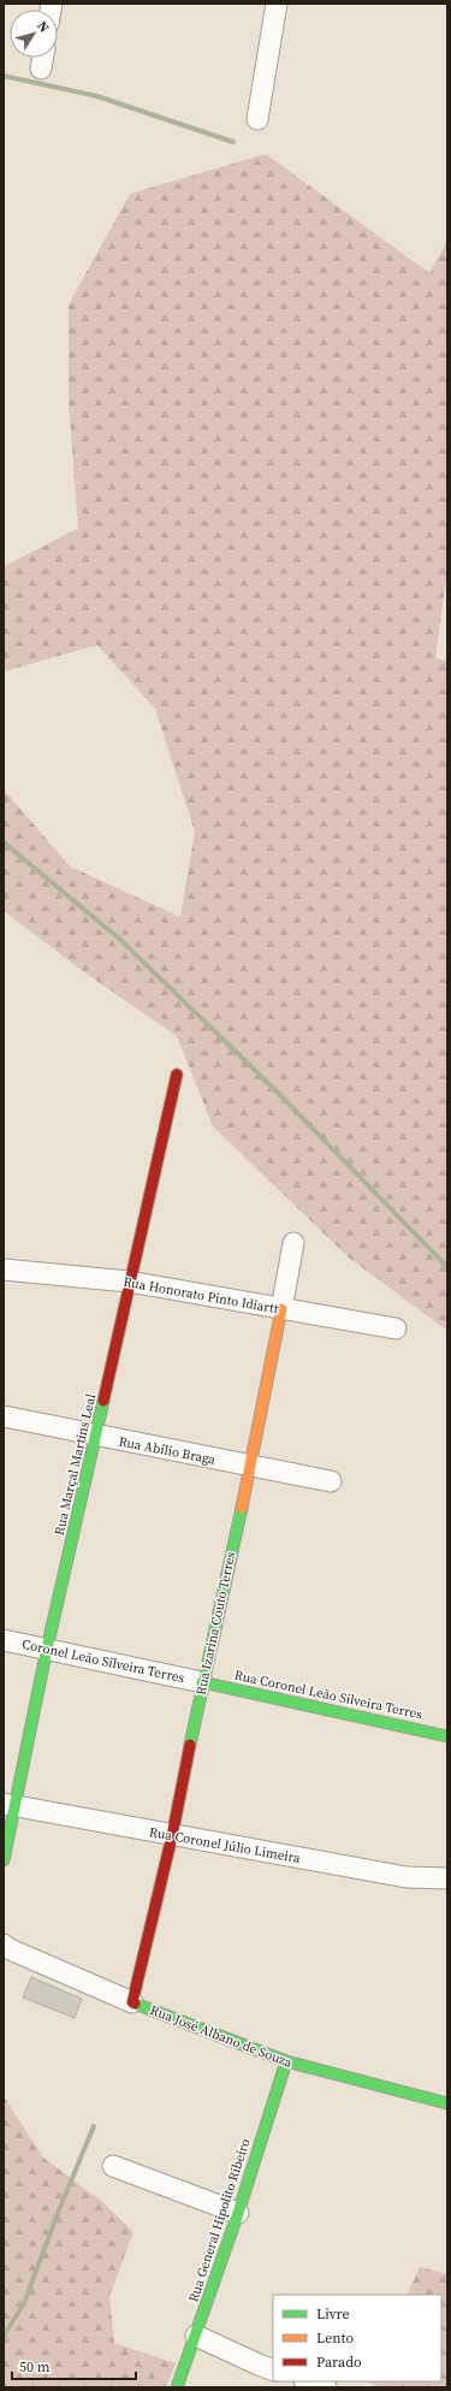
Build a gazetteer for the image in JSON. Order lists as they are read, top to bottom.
{
  "streets": {
    "street": [
      "Rua Honorato Pinto Idiartt",
      "Rua Abílio Braga",
      "Rua Marçal Martins Leal",
      "Rua Izarina Couto Terres",
      "Coronel Leão Silveira Terres",
      "Rua Coronel Leão Silveira Terres",
      "Rua Coronel Júlio Limeira",
      "Rua José Albano de Souza",
      "Rua General Hipolito Ribeiro"
    ]
  },
  "crossings": [
    ["Rua Honorato Pinto Idiartt", "Rua Marçal Martins Leal"],
    ["Rua Honorato Pinto Idiartt", "Rua Izarina Couto Terres"],
    ["Rua Abílio Braga", "Rua Marçal Martins Leal"],
    ["Rua Abílio Braga", "Rua Izarina Couto Terres"],
    ["Rua Marçal Martins Leal", "Coronel Leão Silveira Terres"],
    ["Rua Marçal Martins Leal", "Rua Coronel Júlio Limeira"],
    ["Rua Izarina Couto Terres", "Coronel Leão Silveira Terres"],
    ["Rua Izarina Couto Terres", "Rua Coronel Leão Silveira Terres"],
    ["Rua Izarina Couto Terres", "Rua Coronel Júlio Limeira"],
    ["Rua Izarina Couto Terres", "Rua José Albano de Souza"],
    ["Coronel Leão Silveira Terres", "Rua Coronel Leão Silveira Terres"],
    ["Rua José Albano de Souza", "Rua General Hipolito Ribeiro"]
  ],
  "legend": ["Livre", "Lento", "Parado"],
  "scale_bar": "50 m",
  "north": "top right"
}
